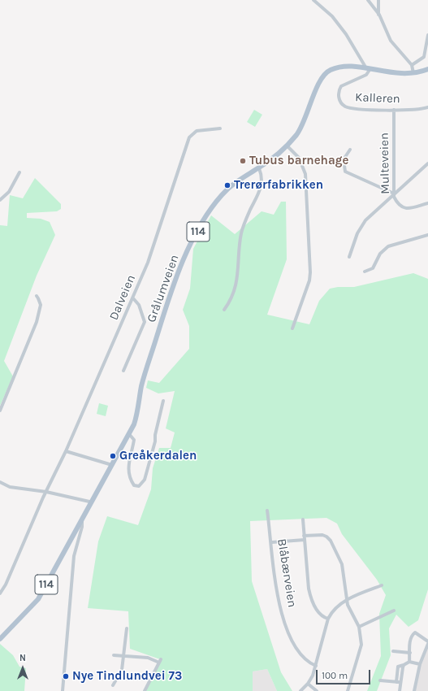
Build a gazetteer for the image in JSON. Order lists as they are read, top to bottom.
{
  "streets": {
    "main road": ["114", "Grålumveien"],
    "street": [
      "Kalleren",
      "Multeveien",
      "Dalveien",
      "Blåbærveien"
    ]
  },
  "crossings": [
    ["Kalleren", "Multeveien"],
    ["Kalleren", "Grålumveien"]
  ],
  "places": [
    "Tubus barnehage",
    "Trerørfabrikken",
    "Greåkerdalen",
    "Nye Tindlundvei 73"
  ],
  "scale_bar": "100 m",
  "north": "top"
}
